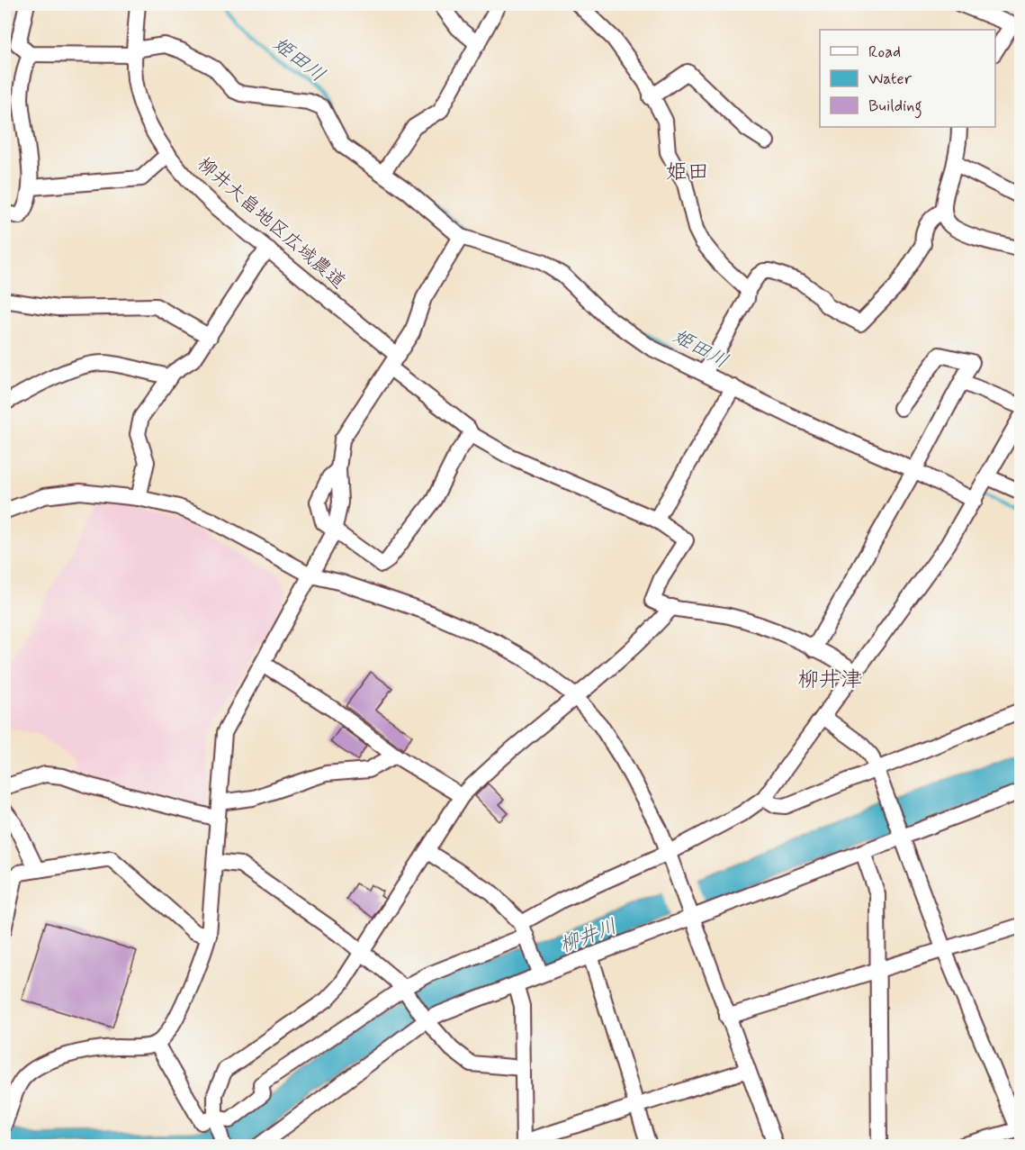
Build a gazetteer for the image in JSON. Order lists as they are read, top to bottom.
{
  "streets": {
    "street": ["柳井大畠地区広域農道"]
  },
  "districts": ["姫田", "柳井津"],
  "water": ["姫田川", "柳井川"],
  "legend": ["Road", "Water", "Building"]
}
